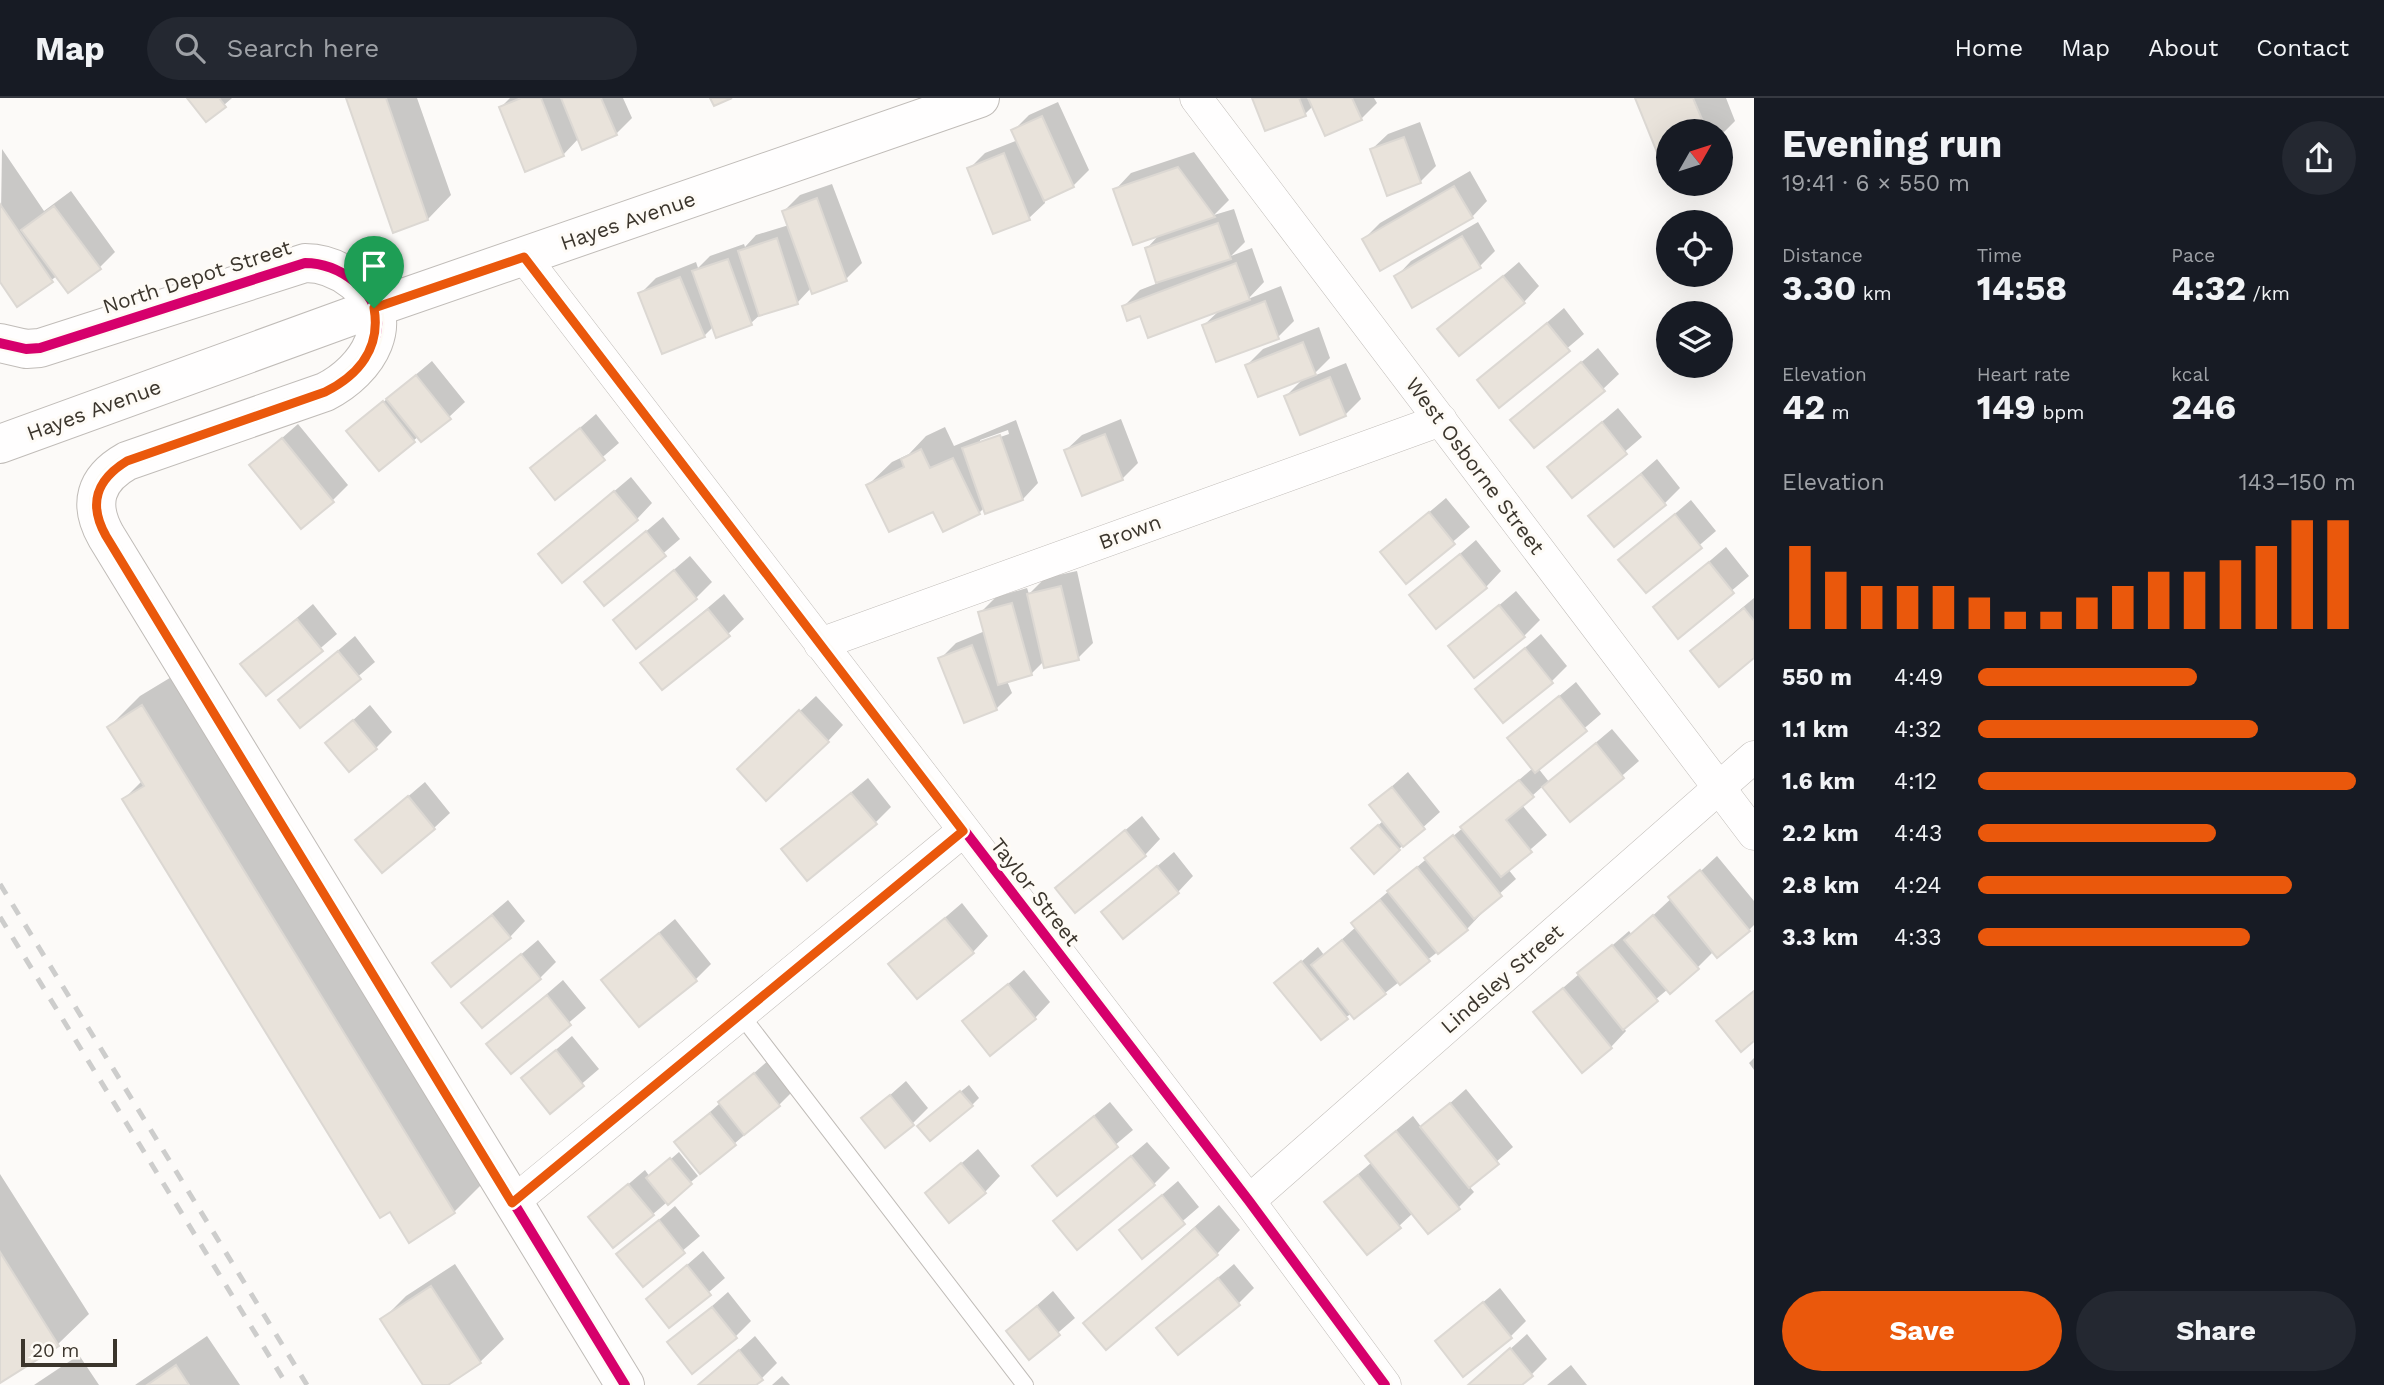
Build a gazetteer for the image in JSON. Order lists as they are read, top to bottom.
{
  "streets": {
    "street": [
      "Hayes Avenue",
      "North Depot Street",
      "West Osborne Street",
      "Brown",
      "Taylor Street",
      "Lindsley Street"
    ]
  },
  "crossings": [
    ["Hayes Avenue", "North Depot Street"],
    ["Hayes Avenue", "Taylor Street"],
    ["West Osborne Street", "Brown"],
    ["West Osborne Street", "Lindsley Street"],
    ["Brown", "Taylor Street"],
    ["Taylor Street", "Lindsley Street"]
  ],
  "scale_bar": "20 m",
  "north": "top right",
  "page": {
    "header": "Map",
    "search": "Search here",
    "nav": [
      "Home",
      "Map",
      "About",
      "Contact"
    ],
    "heading": ["Evening run", "19:41 · 6 × 550 m"],
    "stats": [
      ["Distance", "3.30 km"],
      ["Time", "14:58"],
      ["Pace", "4:32 /km"],
      ["Elevation", "42 m"],
      ["Heart rate", "149 bpm"],
      ["kcal", "246"]
    ],
    "chart": ["Elevation", "143–150 m"],
    "list": [
      {
        "name": "550 m",
        "note": "4:49"
      },
      {
        "name": "1.1 km",
        "note": "4:32"
      },
      {
        "name": "1.6 km",
        "note": "4:12"
      },
      {
        "name": "2.2 km",
        "note": "4:43"
      },
      {
        "name": "2.8 km",
        "note": "4:24"
      },
      {
        "name": "3.3 km",
        "note": "4:33"
      }
    ],
    "buttons": ["Save", "Share"],
    "scale": "20 m"
  }
}
